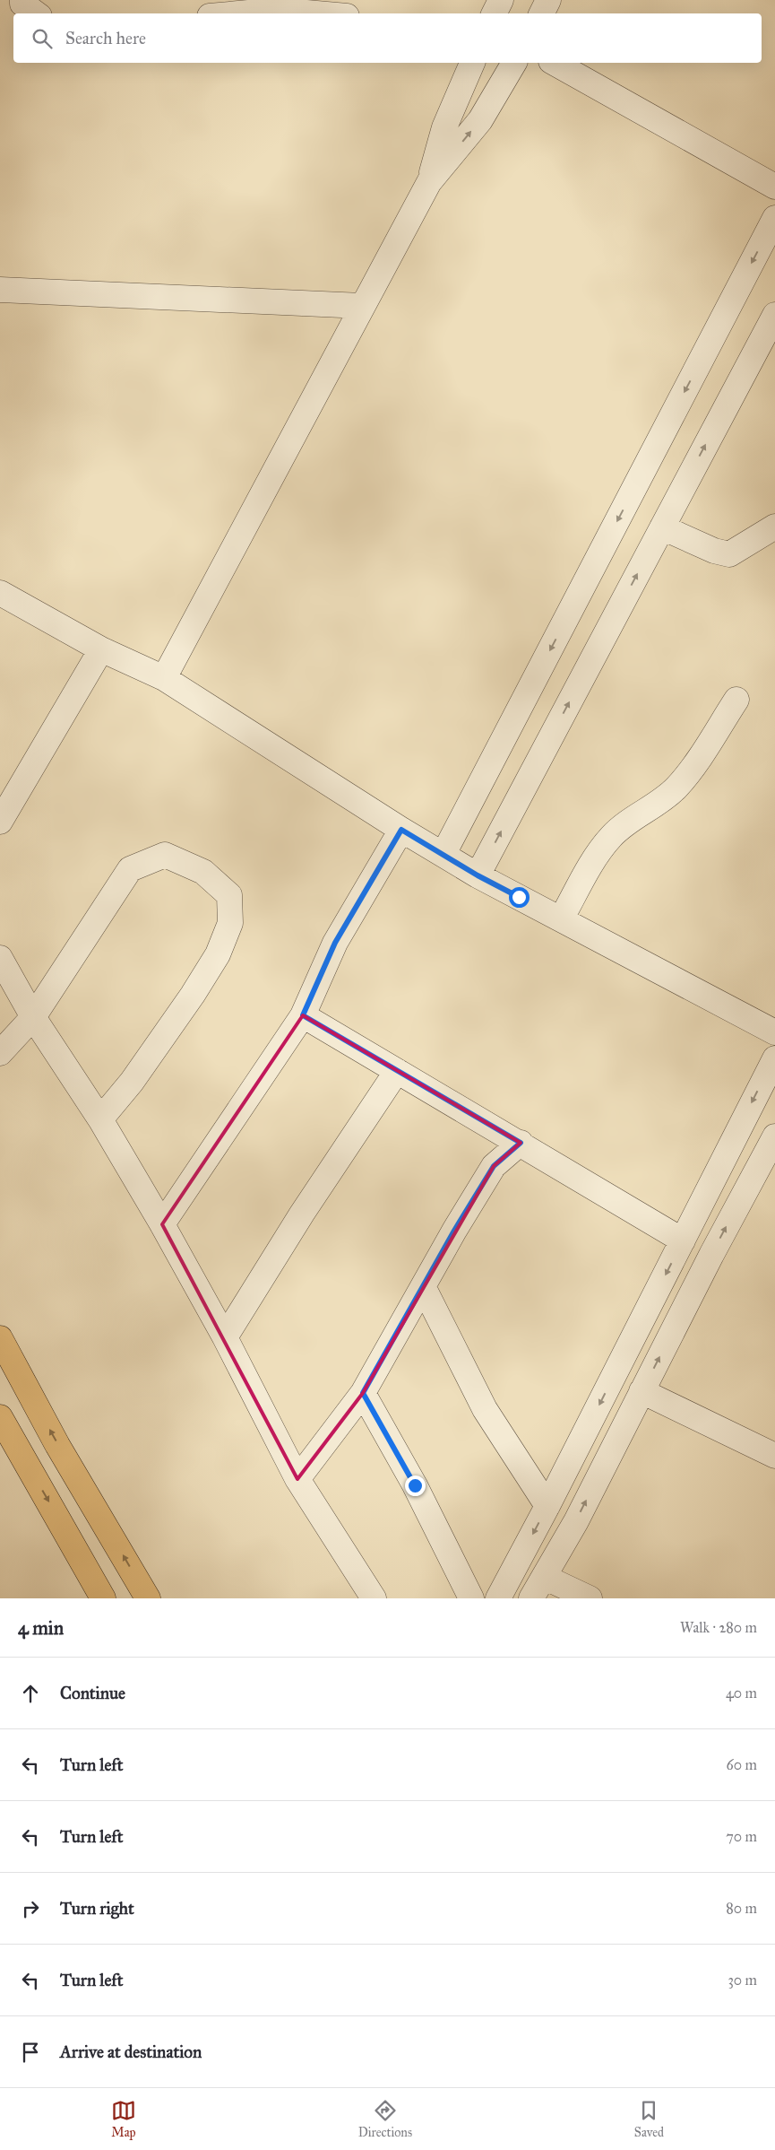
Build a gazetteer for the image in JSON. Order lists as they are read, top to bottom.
{
  "page": {
    "search": "Search here",
    "heading": ["4 min", "Walk · 280 m"],
    "list": [
      ["Continue", "40 m"],
      ["Turn left", "60 m"],
      ["Turn left", "70 m"],
      ["Turn right", "80 m"],
      ["Turn left", "30 m"],
      "Arrive at destination"
    ],
    "nav": ["Map", "Directions", "Saved"]
  }
}
